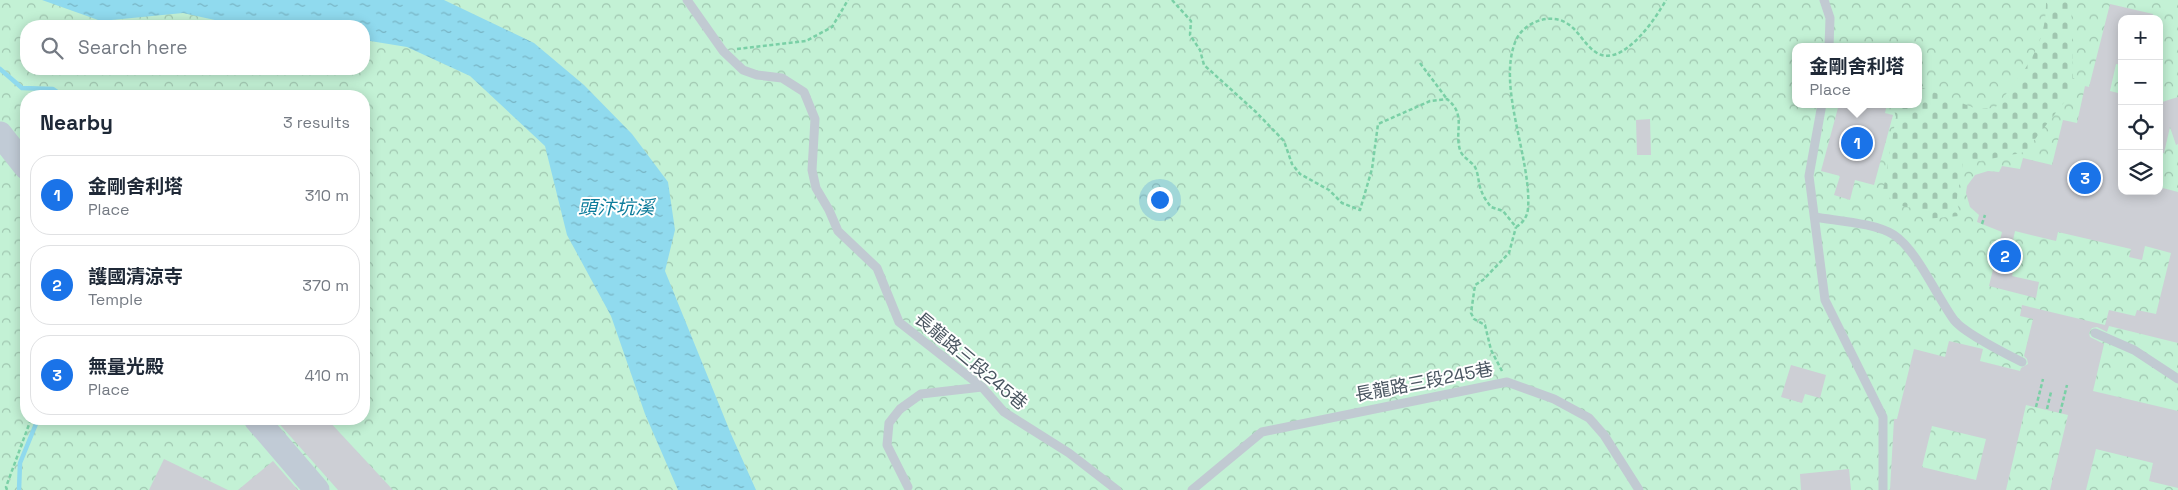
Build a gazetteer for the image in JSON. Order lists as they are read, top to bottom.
{
  "streets": {
    "lane": ["長龍路三段245巷"]
  },
  "water": ["頭汴坑溪"],
  "page": {
    "map_buttons": ["+", "−"],
    "search": "Search here",
    "popup": ["金剛舍利塔", "Place"],
    "heading": ["Nearby", "3 results"],
    "pins": ["1", "3", "2"],
    "list": [
      {
        "mark": "1",
        "name": "金剛舍利塔",
        "note": "Place",
        "value": "310 m"
      },
      {
        "mark": "2",
        "name": "護國清涼寺",
        "note": "Temple",
        "value": "370 m"
      },
      {
        "mark": "3",
        "name": "無量光殿",
        "note": "Place",
        "value": "410 m"
      }
    ]
  }
}
